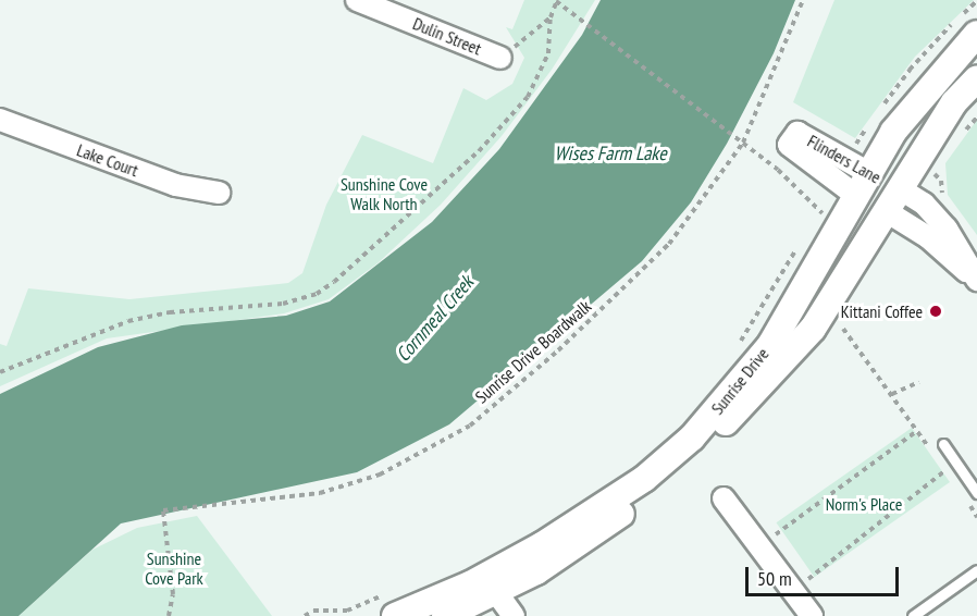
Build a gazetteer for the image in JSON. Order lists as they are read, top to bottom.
{
  "streets": {
    "street": [
      "Dulin Street",
      "Flinders Lane",
      "Lake Court",
      "Sunrise Drive"
    ],
    "path": ["Sunrise Drive Boardwalk"]
  },
  "crossings": [
    ["Flinders Lane", "Sunrise Drive"]
  ],
  "water": ["Wises Farm Lake", "Cornmeal Creek"],
  "parks": ["Sunshine Cove Walk North", "Norm's Place", "Sunshine Cove Park"],
  "places": ["Kittani Coffee"],
  "scale_bar": "50 m"
}
